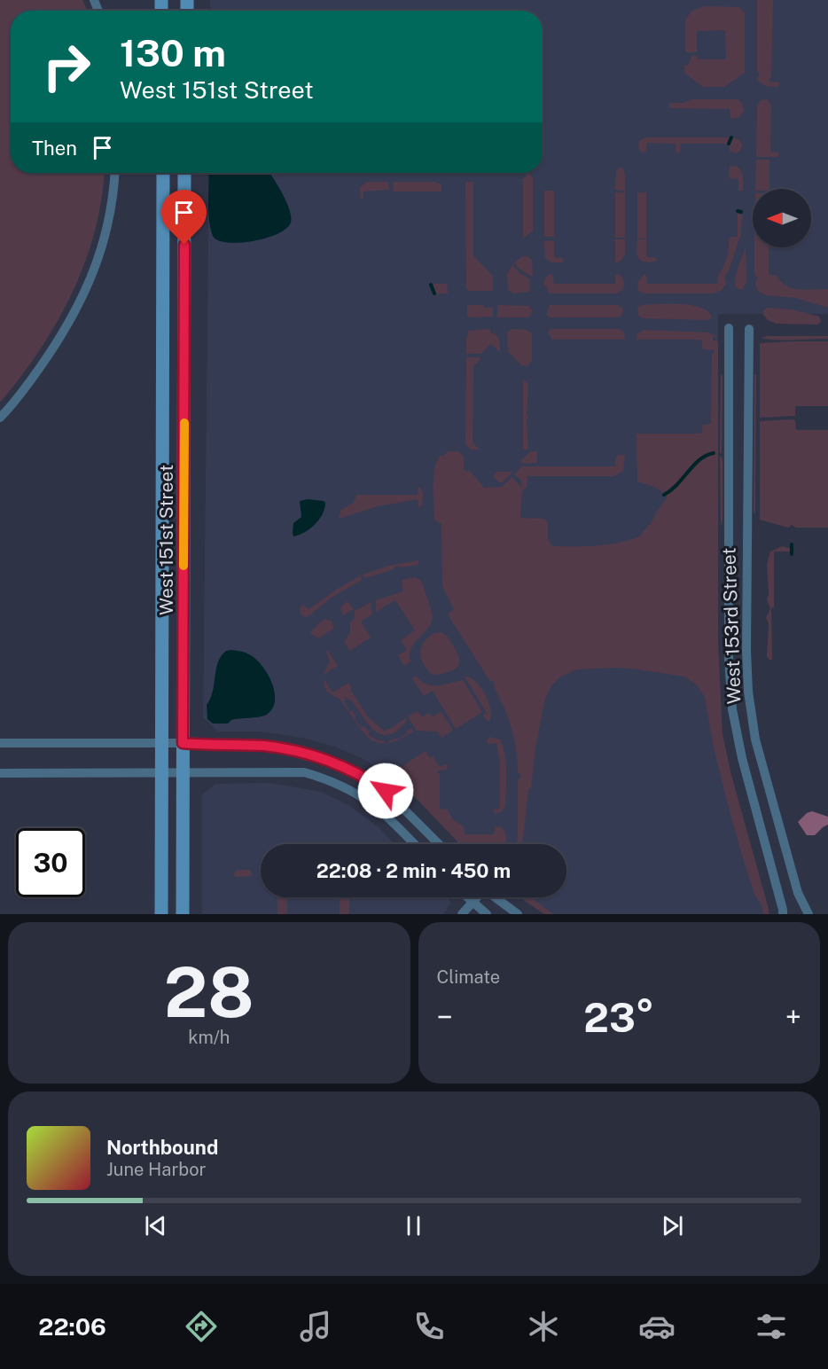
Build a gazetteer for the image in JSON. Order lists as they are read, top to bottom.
{
  "streets": {
    "main road": ["West 151st Street"],
    "street": ["West 153rd Street"]
  },
  "north": "left",
  "page": {
    "turn": ["130 m", "West 151st Street"],
    "then": "Then",
    "limit": "30",
    "trip": "22:08 · 2 min · 450 m",
    "tile": [
      ["28", "km/h"],
      "Climate"
    ],
    "heat": ["−", "23°", "+"],
    "song": ["Northbound", "June Harbor"],
    "tabs": "22:06"
  }
}
